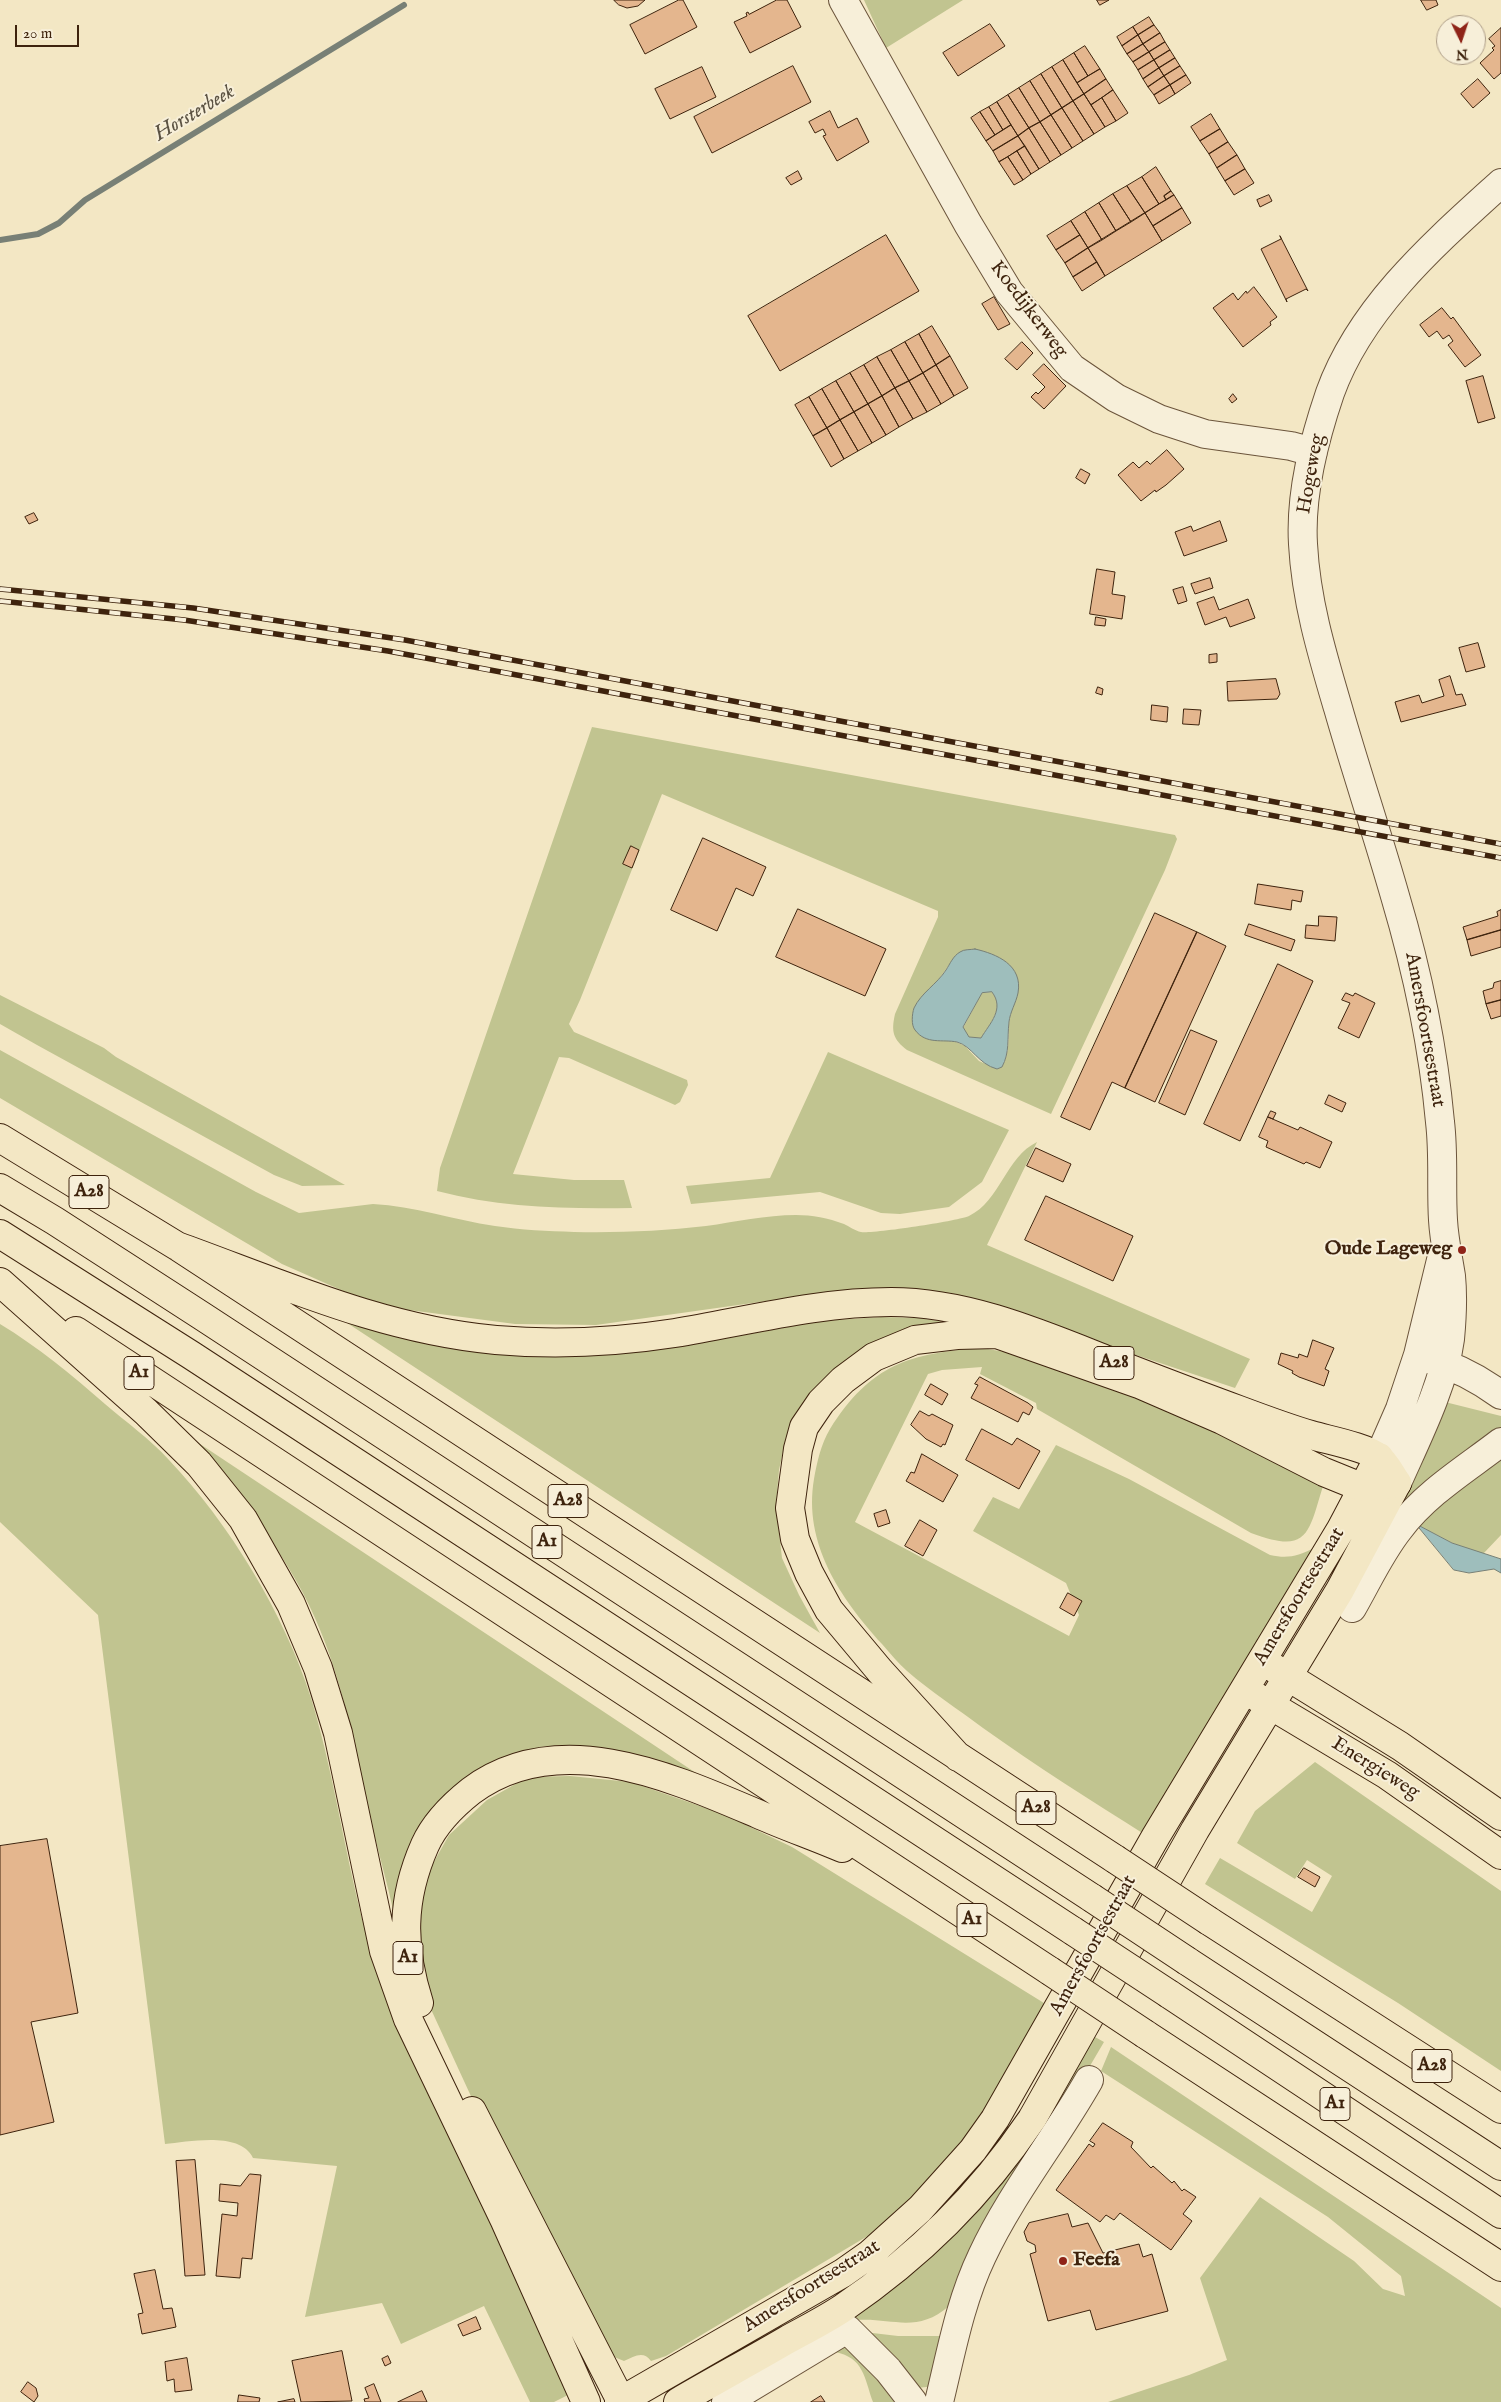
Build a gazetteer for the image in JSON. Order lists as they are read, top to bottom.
{
  "streets": {
    "main road": [
      "Amersfoortsestraat",
      "A28",
      "A1",
      "Energieweg"
    ],
    "street": ["Koedijkerweg", "Hogeweg"]
  },
  "crossings": [
    ["Koedijkerweg", "Hogeweg"],
    ["Hogeweg", "Amersfoortsestraat"],
    ["Amersfoortsestraat", "A28"],
    ["Amersfoortsestraat", "A1"],
    ["Amersfoortsestraat", "Energieweg"]
  ],
  "water": ["Horsterbeek"],
  "places": ["Oude Lageweg", "Feefa"],
  "scale_bar": "20 m",
  "north": "bottom"
}
